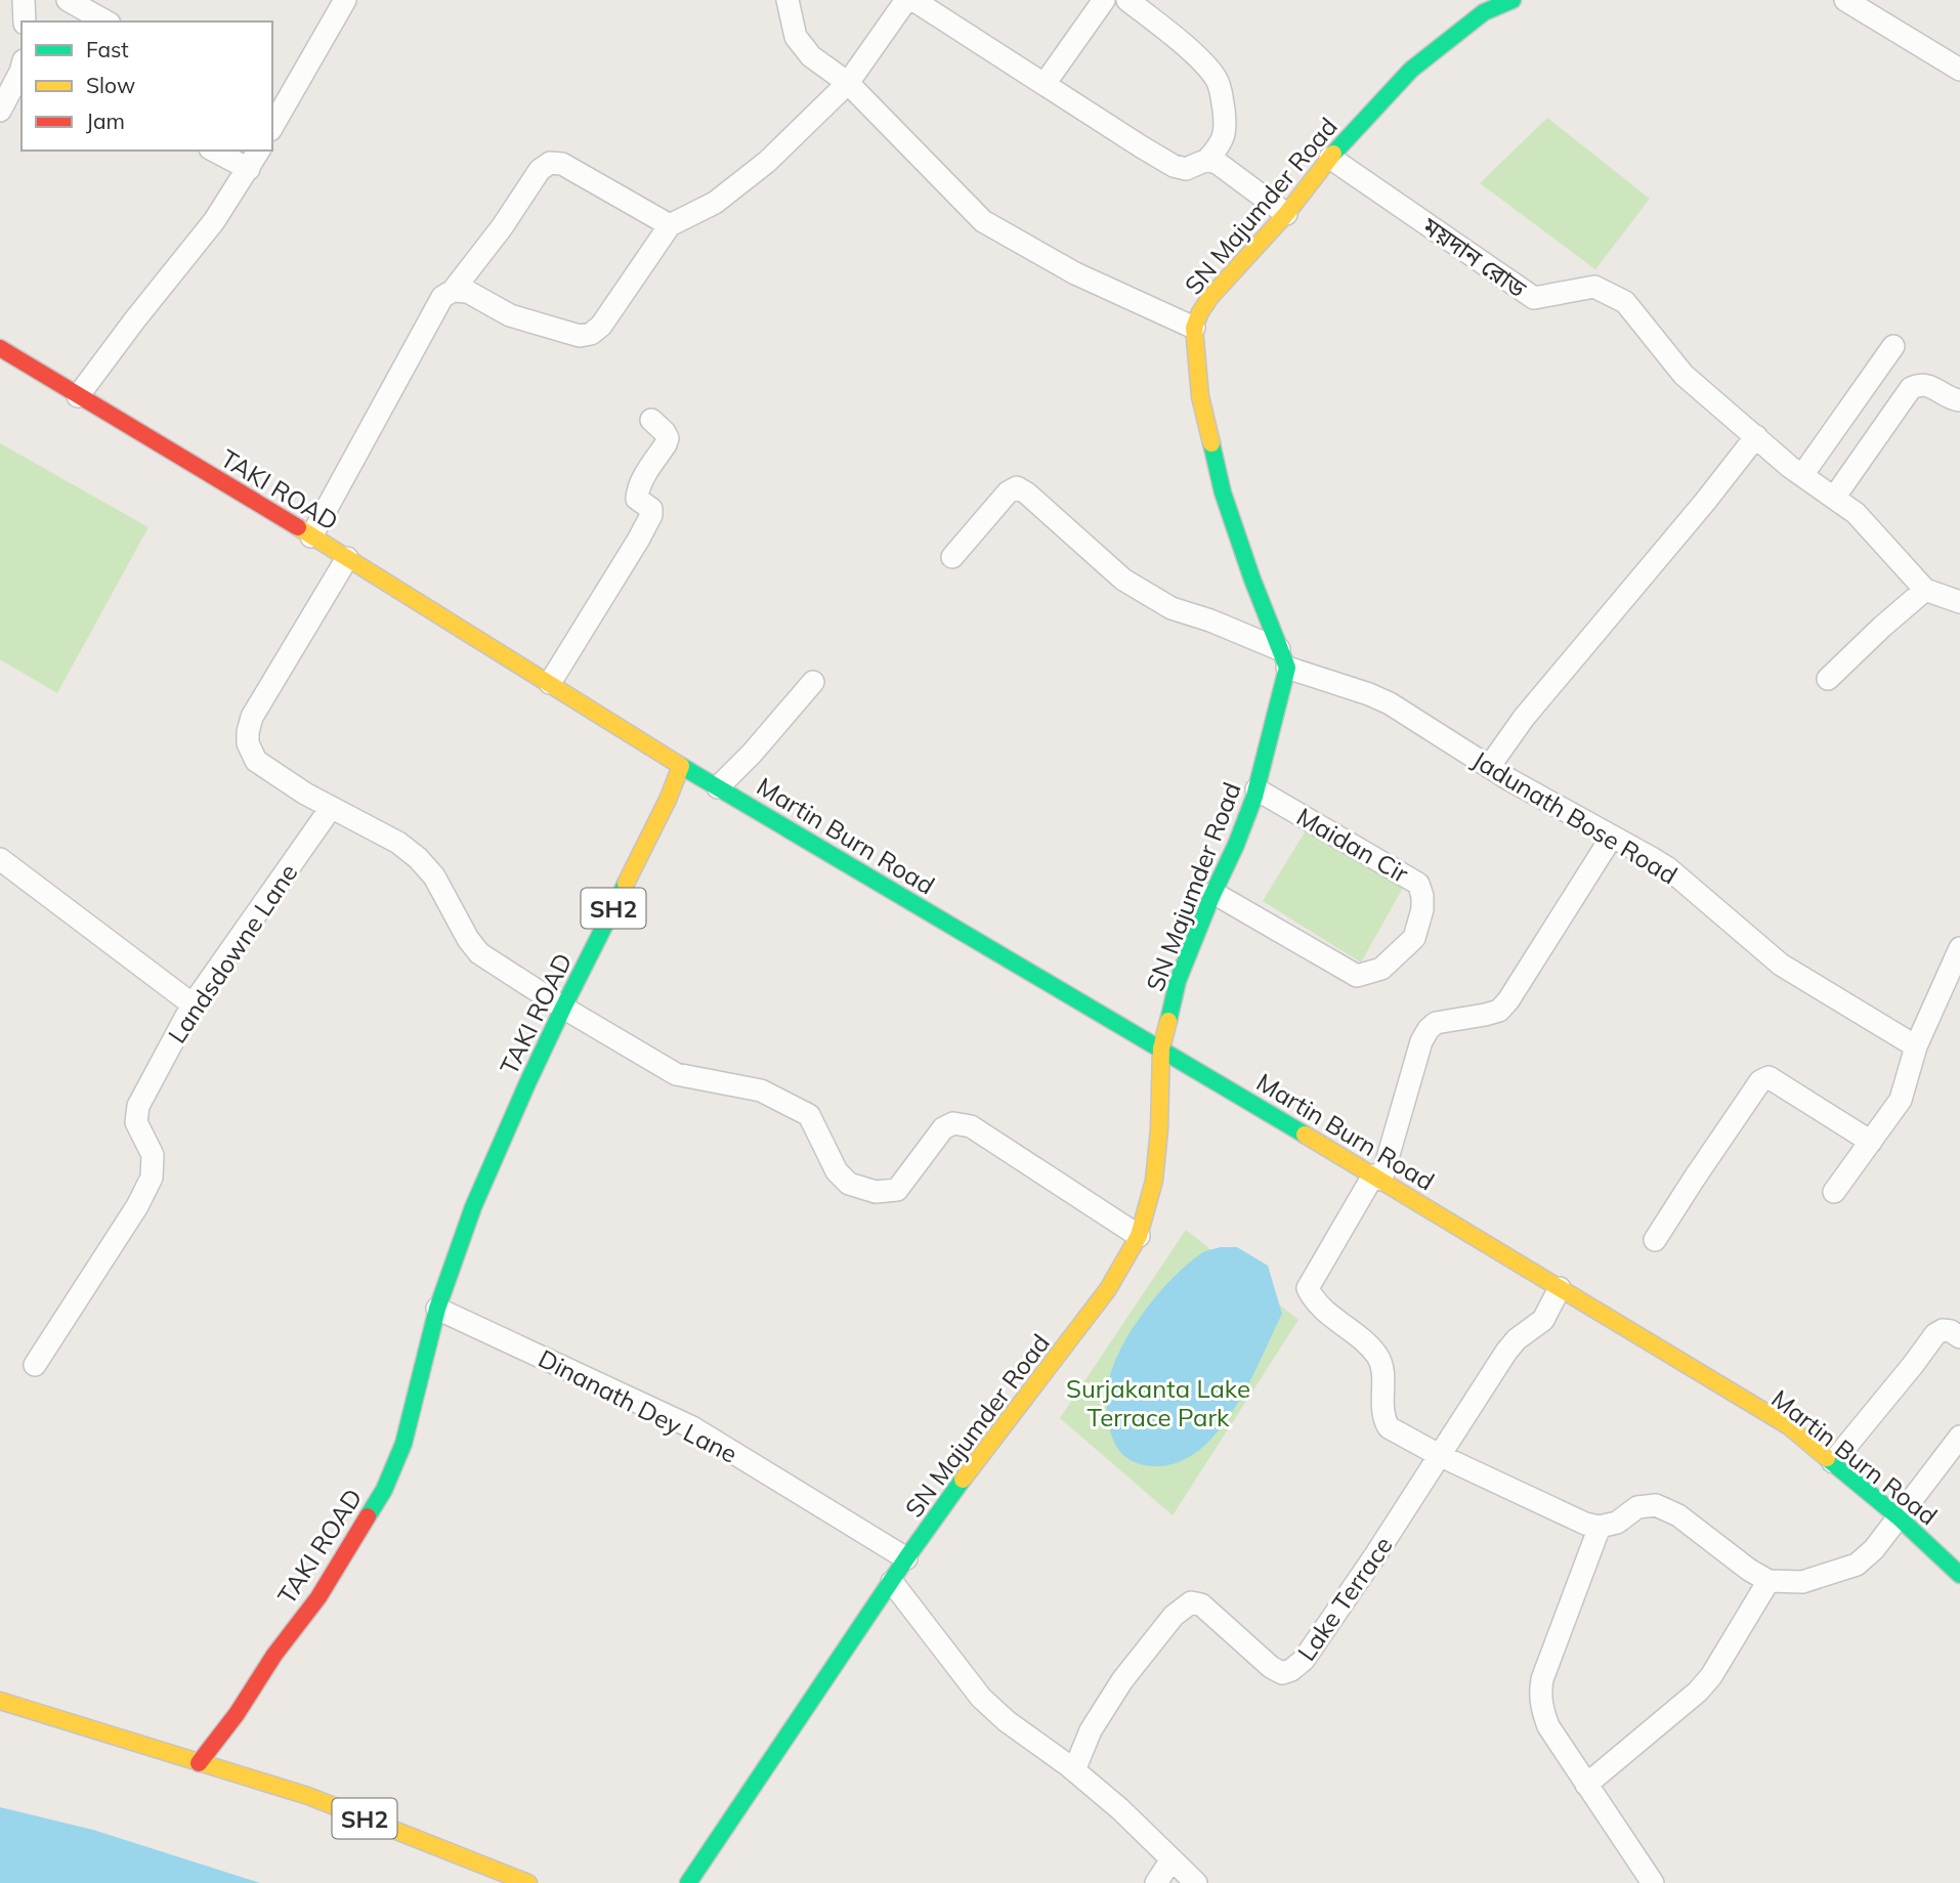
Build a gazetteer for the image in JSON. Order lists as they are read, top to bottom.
{
  "streets": {
    "main road": [
      "SN Majumder Road",
      "TAKI ROAD",
      "Martin Burn Road",
      "SH2"
    ],
    "street": [
      "ময়দান রোড",
      "Jadunath Bose Road",
      "Maidan Cir",
      "Landsdowne Lane",
      "Dinanath Dey Lane",
      "Lake Terrace"
    ]
  },
  "crossings": [
    ["SN Majumder Road", "ময়দান রোড"],
    ["SN Majumder Road", "Jadunath Bose Road"],
    ["SN Majumder Road", "Martin Burn Road"],
    ["SN Majumder Road", "Maidan Cir"],
    ["SN Majumder Road", "Dinanath Dey Lane"],
    ["TAKI ROAD", "Martin Burn Road"],
    ["TAKI ROAD", "SH2"],
    ["TAKI ROAD", "Dinanath Dey Lane"],
    ["Martin Burn Road", "Lake Terrace"]
  ],
  "parks": ["Surjakanta Lake Terrace Park"],
  "legend": ["Fast", "Slow", "Jam"]
}
